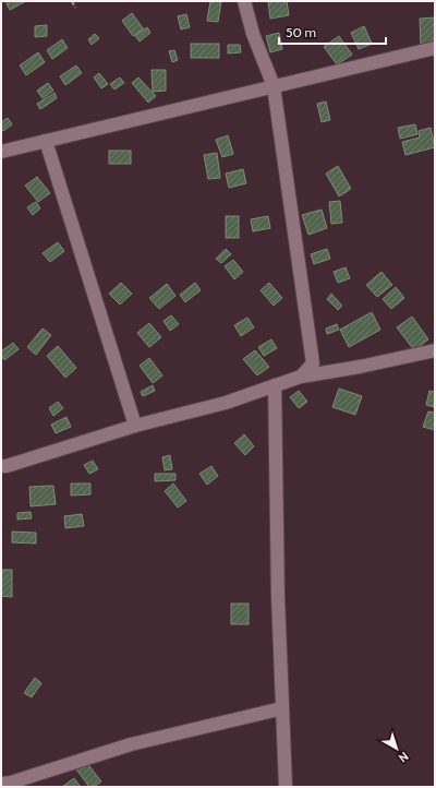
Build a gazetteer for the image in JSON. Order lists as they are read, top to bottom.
{
  "scale_bar": "50 m",
  "north": "bottom right"
}
